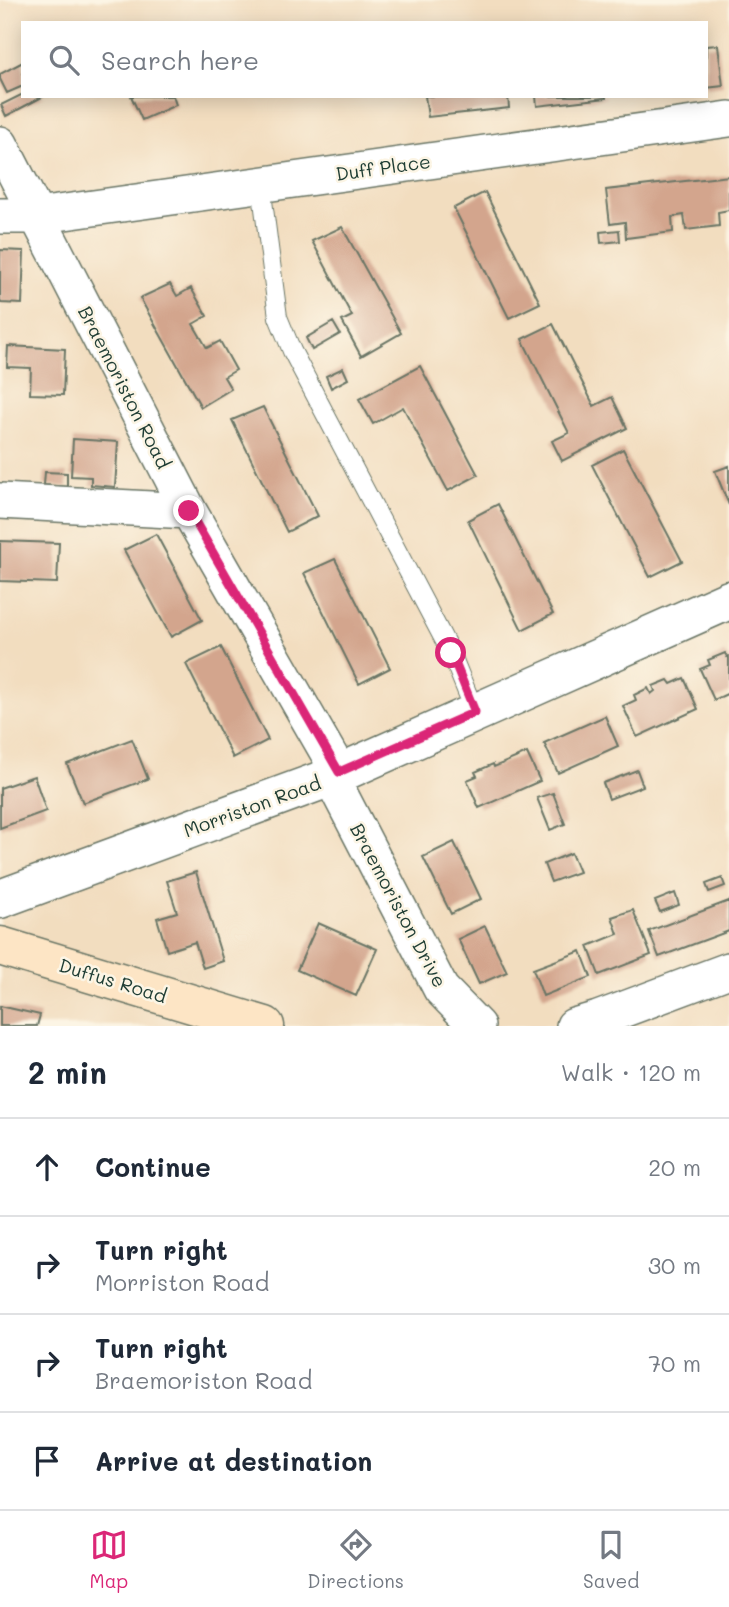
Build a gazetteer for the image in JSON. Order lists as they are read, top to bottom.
{
  "streets": {
    "main road": ["Duffus Road"],
    "street": [
      "Duff Place",
      "Braemoriston Road",
      "Morriston Road",
      "Braemoriston Drive"
    ]
  },
  "crossings": [
    ["Duff Place", "Braemoriston Road"],
    ["Braemoriston Road", "Morriston Road"],
    ["Braemoriston Road", "Braemoriston Drive"],
    ["Morriston Road", "Braemoriston Drive"]
  ],
  "page": {
    "search": "Search here",
    "heading": ["2 min", "Walk · 120 m"],
    "list": [
      ["Continue", "20 m"],
      ["Turn right", "Morriston Road", "30 m"],
      ["Turn right", "Braemoriston Road", "70 m"],
      "Arrive at destination"
    ],
    "nav": ["Map", "Directions", "Saved"]
  }
}
